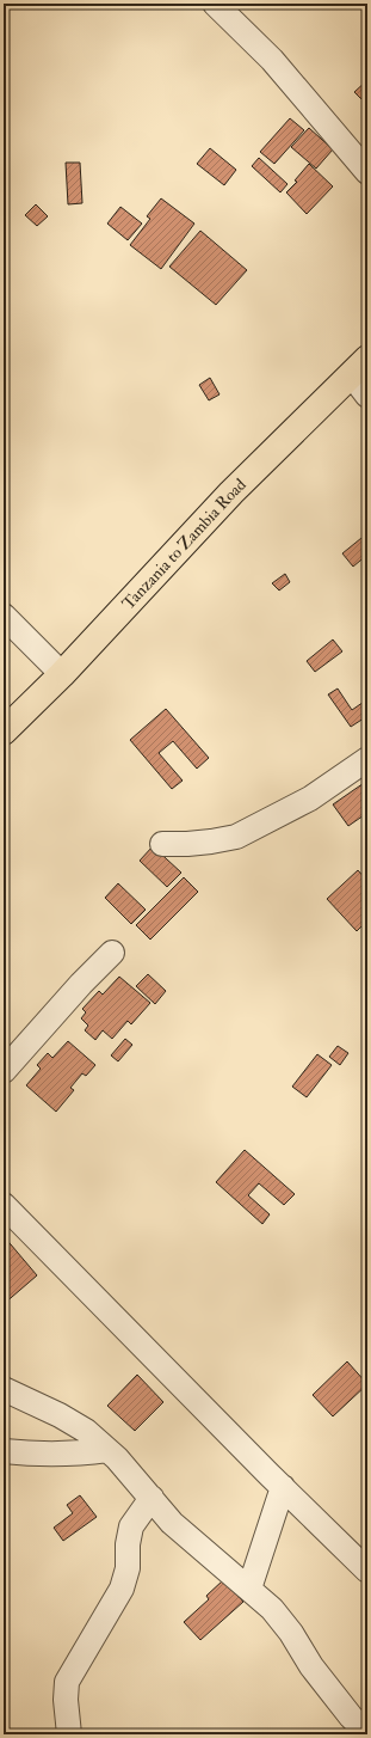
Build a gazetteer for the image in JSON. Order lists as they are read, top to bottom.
{
  "streets": {
    "highway": ["Tanzania to Zambia Road"]
  }
}
